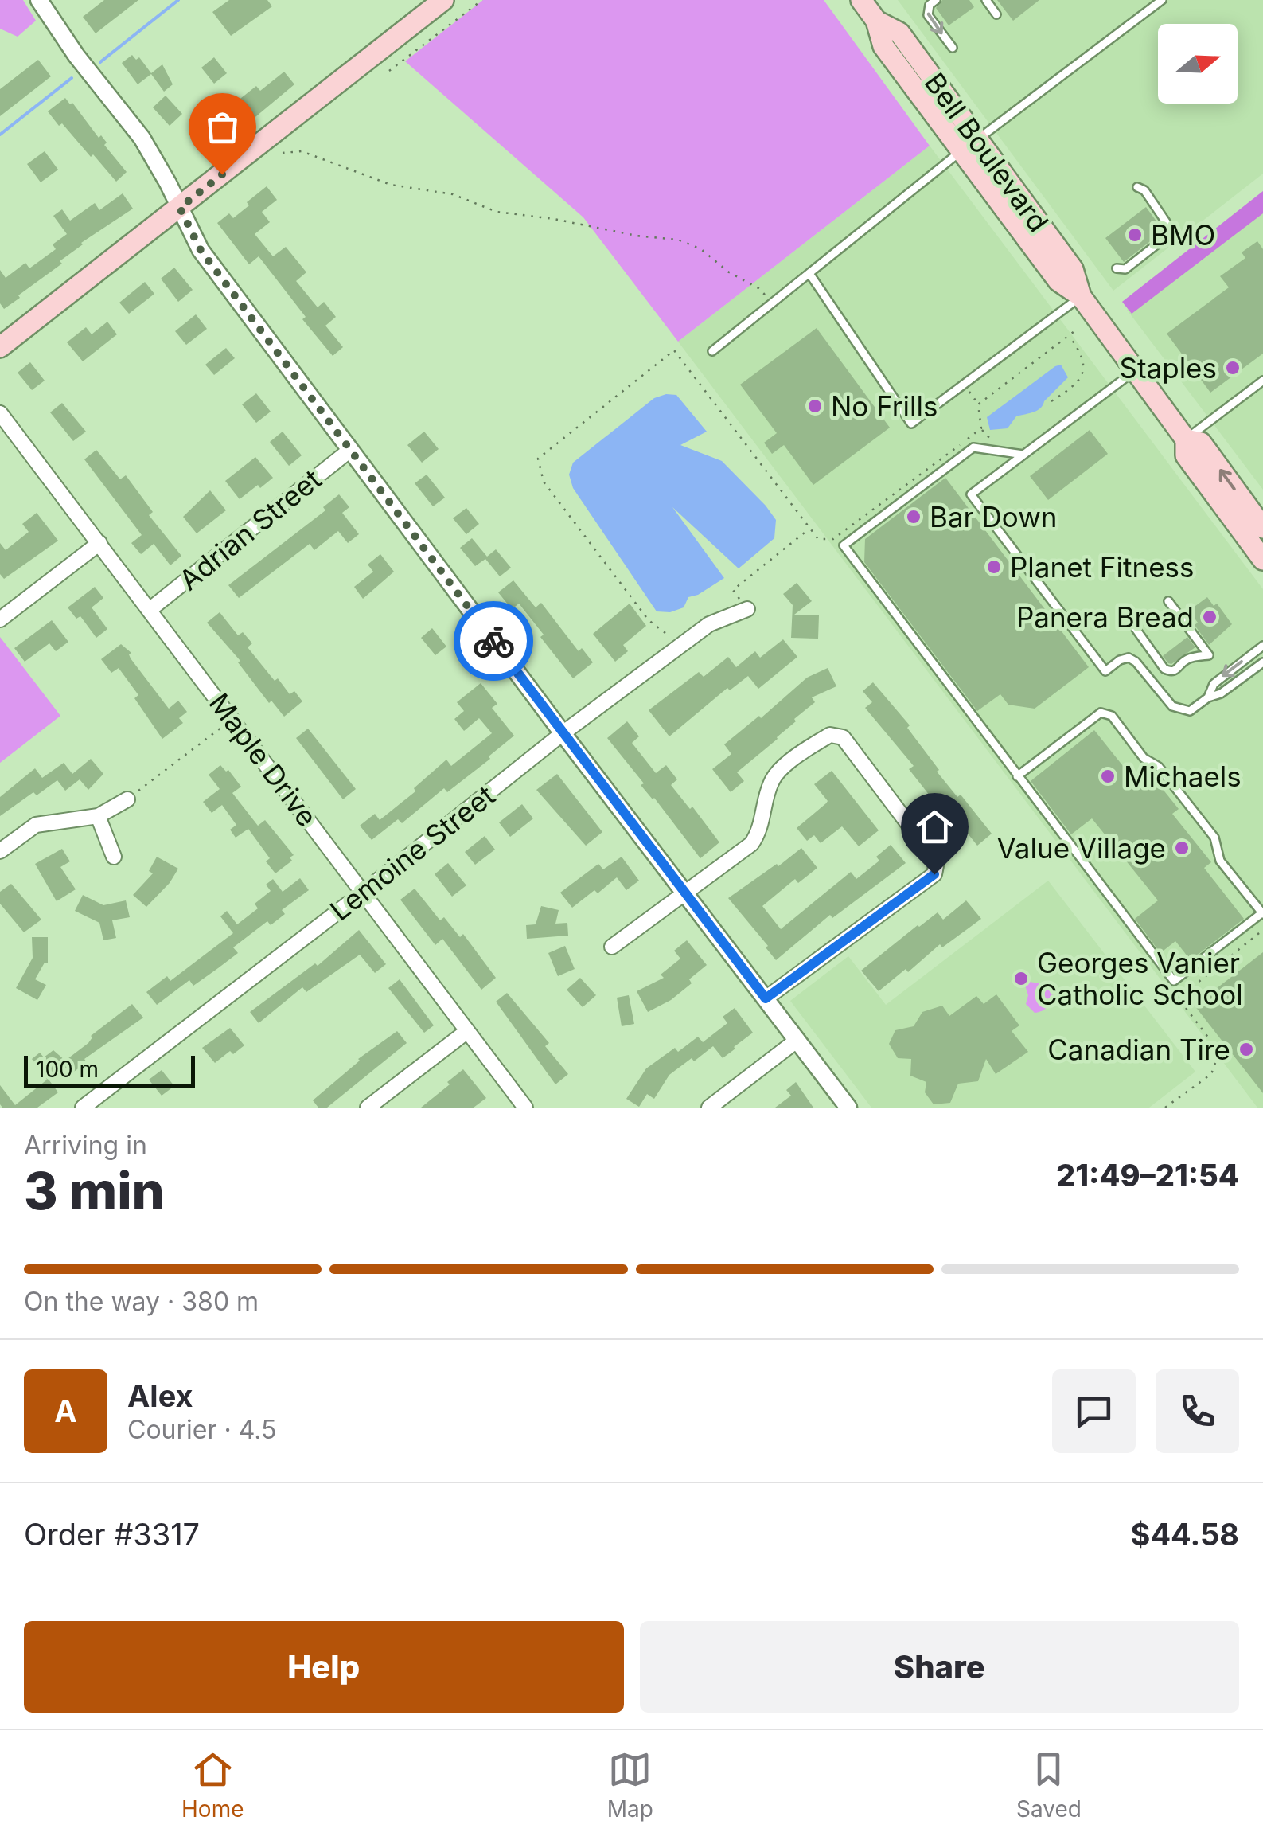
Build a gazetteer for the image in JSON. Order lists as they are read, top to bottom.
{
  "streets": {
    "main road": ["Bell Boulevard"],
    "street": ["Adrian Street", "Maple Drive", "Lemoine Street"]
  },
  "crossings": [
    ["Adrian Street", "Maple Drive"],
    ["Maple Drive", "Lemoine Street"]
  ],
  "places": [
    "BMO",
    "Staples",
    "No Frills",
    "Bar Down",
    "Planet Fitness",
    "Panera Bread",
    "Michaels",
    "Value Village",
    "Georges Vanier Catholic School",
    "Canadian Tire"
  ],
  "scale_bar": "100 m",
  "north": "right",
  "page": {
    "scale": "100 m",
    "heading": ["3 min", "Arriving in", "21:49–21:54"],
    "panel": [
      "Alex",
      "Courier · 4.5",
      "Order #3317",
      "$44.58"
    ],
    "bar": "On the way · 380 m",
    "round": "A",
    "buttons": ["Help", "Share"],
    "tabs": ["Home", "Map", "Saved"]
  }
}
